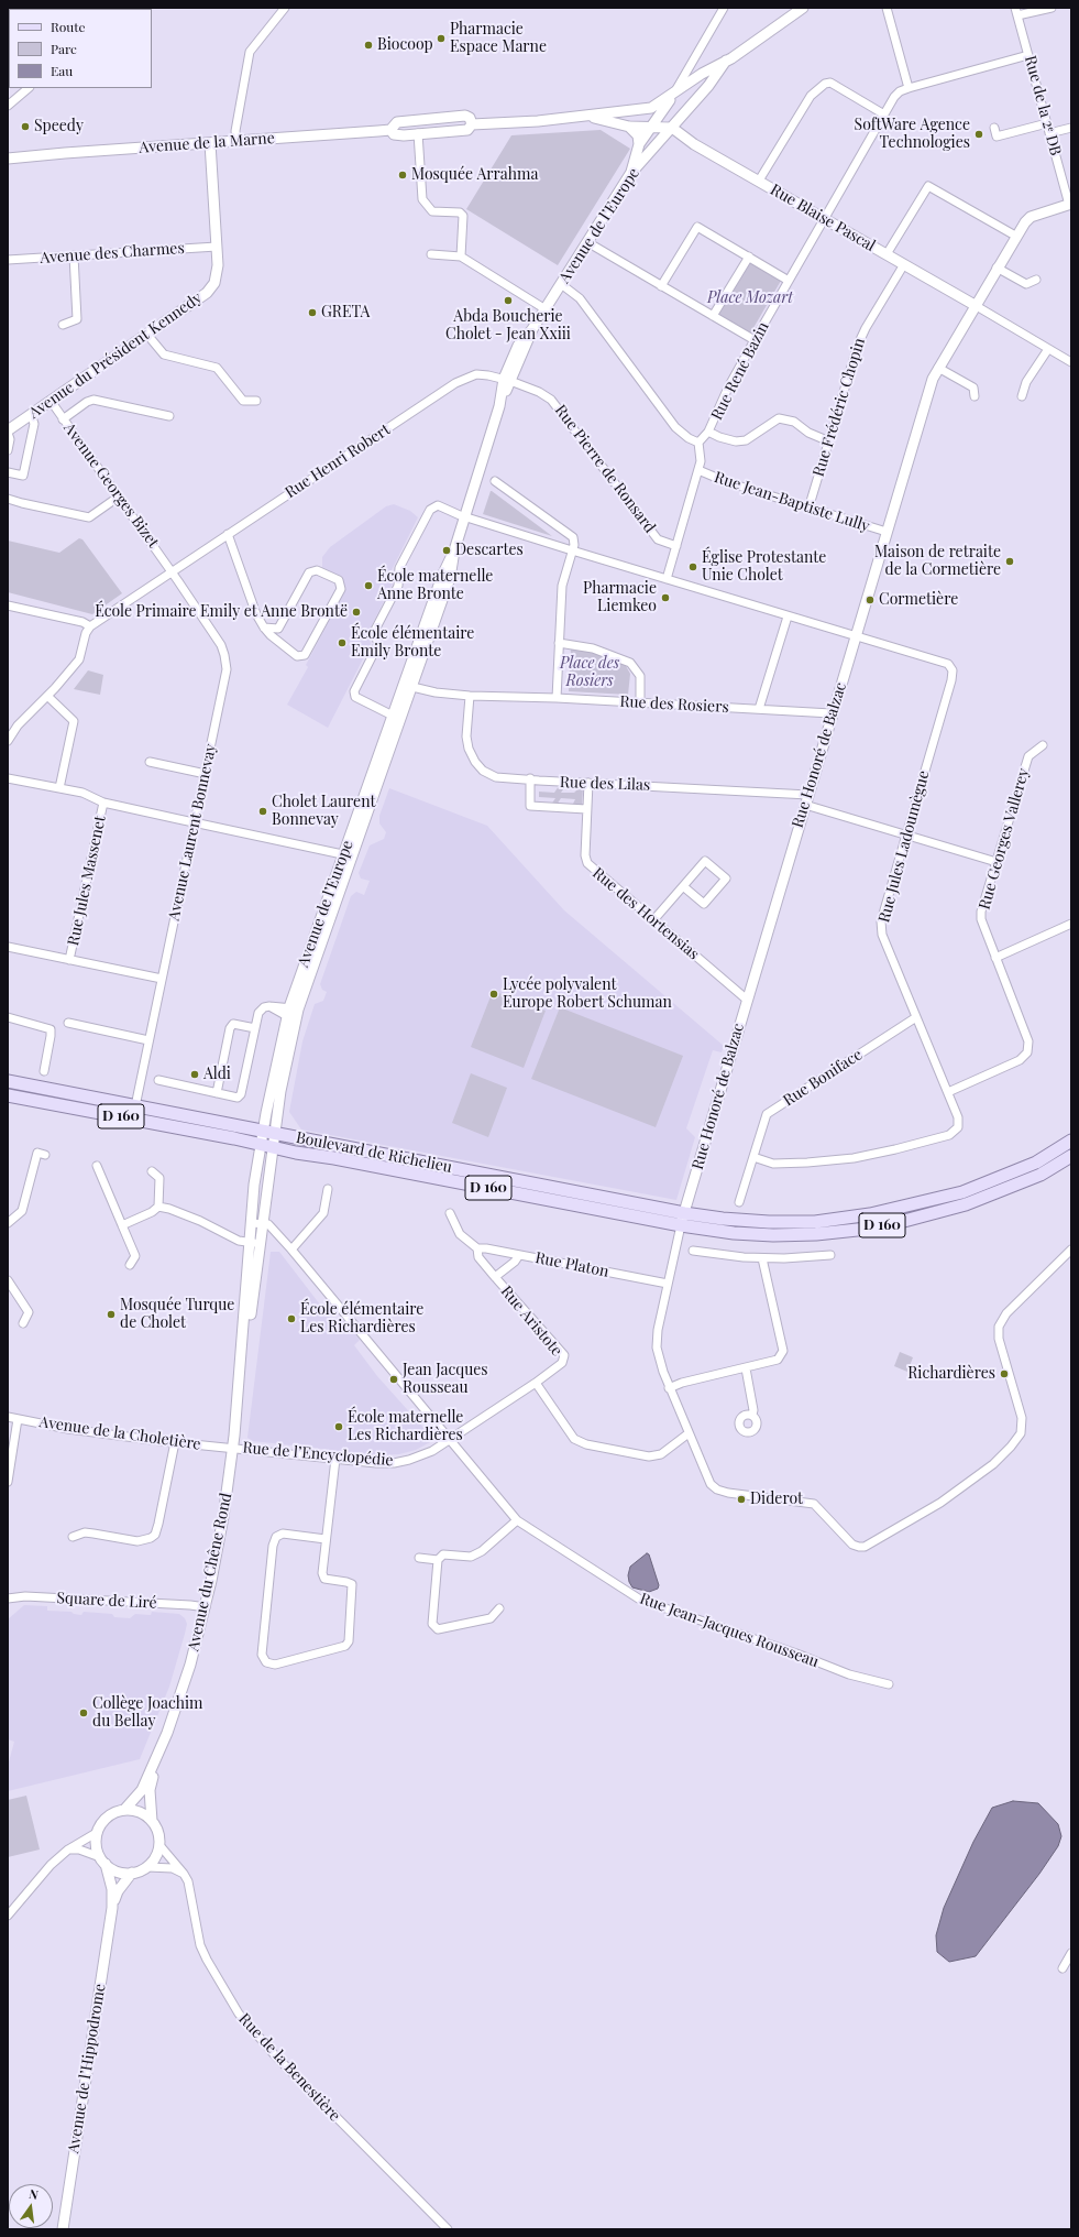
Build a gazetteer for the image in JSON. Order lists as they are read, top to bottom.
{
  "streets": {
    "main road": [
      "Avenue de la Marne",
      "Rue Blaise Pascal",
      "Avenue de l’Europe",
      "Avenue du Président Kennedy",
      "Rue Honoré de Balzac",
      "D 160",
      "Boulevard de Richelieu",
      "Avenue du Chêne Rond",
      "Avenue de l’Hippodrome"
    ],
    "street": [
      "Rue de la 2ᵉ DB",
      "Avenue des Charmes",
      "Rue René Bazin",
      "Rue Frédéric Chopin",
      "Rue Henri Robert",
      "Rue Pierre de Ronsard",
      "Avenue Georges Bizet",
      "Rue Jean-Baptiste Lully",
      "Rue des Rosiers",
      "Rue des Lilas",
      "Avenue Laurent Bonnevay",
      "Rue Georges Vallerey",
      "Rue Jules Ladoumègue",
      "Rue Jules Massenet",
      "Rue des Hortensias",
      "Rue Boniface",
      "Rue Platon",
      "Rue Aristote",
      "Avenue de la Choletière",
      "Rue de l’Encyclopédie",
      "Square de Liré",
      "Rue Jean-Jacques Rousseau",
      "Rue de la Benestière"
    ]
  },
  "crossings": [
    ["Rue de la 2ᵉ DB", "Rue Honoré de Balzac"],
    ["Avenue de la Marne", "Avenue du Président Kennedy"],
    ["Rue Blaise Pascal", "Avenue de l’Europe"],
    ["Rue Blaise Pascal", "Rue René Bazin"],
    ["Rue Blaise Pascal", "Rue Frédéric Chopin"],
    ["Rue Blaise Pascal", "Rue Honoré de Balzac"],
    ["Avenue de l’Europe", "Rue Henri Robert"],
    ["Avenue de l’Europe", "Rue Pierre de Ronsard"],
    ["Avenue de l’Europe", "Rue des Rosiers"],
    ["Avenue de l’Europe", "D 160"],
    ["Avenue de l’Europe", "Boulevard de Richelieu"],
    ["Avenue de l’Europe", "Avenue du Chêne Rond"],
    ["Avenue des Charmes", "Avenue du Président Kennedy"],
    ["Avenue du Président Kennedy", "Avenue Georges Bizet"],
    ["Rue Frédéric Chopin", "Rue Jean-Baptiste Lully"],
    ["Rue Henri Robert", "Rue Pierre de Ronsard"],
    ["Rue Henri Robert", "Avenue Georges Bizet"],
    ["Rue Henri Robert", "Avenue Laurent Bonnevay"],
    ["Avenue Georges Bizet", "Avenue Laurent Bonnevay"],
    ["Rue Jean-Baptiste Lully", "Rue Honoré de Balzac"],
    ["Rue des Rosiers", "Rue Honoré de Balzac"],
    ["Rue des Rosiers", "Rue des Lilas"],
    ["Rue Honoré de Balzac", "Rue des Lilas"],
    ["Rue Honoré de Balzac", "Rue Jules Ladoumègue"],
    ["Rue Honoré de Balzac", "Rue des Hortensias"],
    ["Rue Honoré de Balzac", "Boulevard de Richelieu"],
    ["Rue des Lilas", "Rue Georges Vallerey"],
    ["Rue des Lilas", "Rue Jules Ladoumègue"],
    ["Rue des Lilas", "Rue des Hortensias"],
    ["Avenue Laurent Bonnevay", "D 160"],
    ["Avenue Laurent Bonnevay", "Boulevard de Richelieu"],
    ["Rue Georges Vallerey", "Rue Jules Ladoumègue"],
    ["Rue Jules Ladoumègue", "Rue Boniface"],
    ["D 160", "Boulevard de Richelieu"],
    ["D 160", "Avenue du Chêne Rond"],
    ["Boulevard de Richelieu", "Avenue du Chêne Rond"],
    ["Rue Platon", "Rue Aristote"],
    ["Rue Aristote", "Rue de l’Encyclopédie"],
    ["Rue Aristote", "Rue Jean-Jacques Rousseau"],
    ["Avenue de la Choletière", "Rue de l’Encyclopédie"],
    ["Avenue de la Choletière", "Avenue du Chêne Rond"],
    ["Rue de l’Encyclopédie", "Avenue du Chêne Rond"],
    ["Rue de l’Encyclopédie", "Rue Jean-Jacques Rousseau"],
    ["Avenue du Chêne Rond", "Square de Liré"],
    ["Avenue du Chêne Rond", "Rue Jean-Jacques Rousseau"],
    ["Avenue du Chêne Rond", "Rue de la Benestière"],
    ["Avenue du Chêne Rond", "Avenue de l’Hippodrome"],
    ["Rue de la Benestière", "Avenue de l’Hippodrome"]
  ],
  "parks": ["Place Mozart", "Place des Rosiers"],
  "places": [
    "Pharmacie Espace Marne",
    "Biocoop",
    "Speedy",
    "SoftWare Agence Technologies",
    "Mosquée Arrahma",
    "Abda Boucherie Cholet - Jean Xxiii",
    "GRETA",
    "Descartes",
    "Maison de retraite de la Cormetière",
    "Église Protestante Unie Cholet",
    "École maternelle Anne Bronte",
    "Pharmacie Liemkeo",
    "Cormetière",
    "École Primaire Emily et Anne Brontë",
    "École élémentaire Emily Bronte",
    "Cholet Laurent Bonnevay",
    "Lycée polyvalent Europe Robert Schuman",
    "Aldi",
    "Mosquée Turque de Cholet",
    "École élémentaire Les Richardières",
    "Richardières",
    "Jean Jacques Rousseau",
    "École maternelle Les Richardières",
    "Diderot",
    "Collège Joachim du Bellay"
  ],
  "legend": ["Route", "Parc", "Eau"],
  "north": "top"
}
